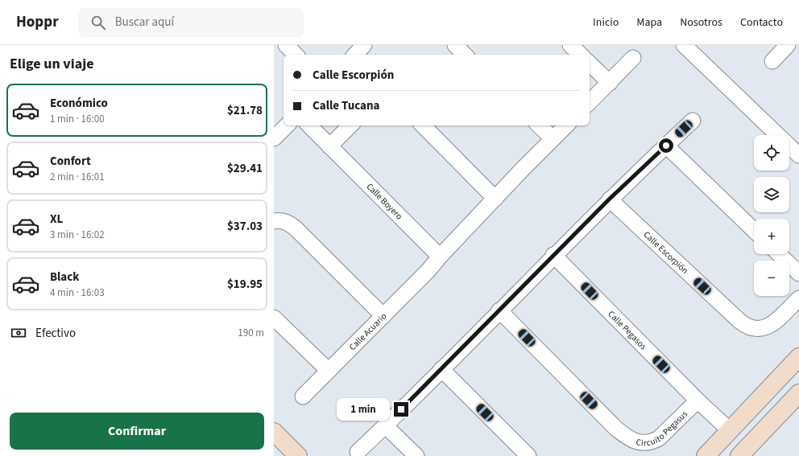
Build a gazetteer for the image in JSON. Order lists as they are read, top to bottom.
{
  "streets": {
    "street": [
      "Calle Boyero",
      "Calle Escorpión",
      "Calle Pegasos",
      "Calle Acuario",
      "Circuito Pegasus"
    ]
  },
  "crossings": [
    ["Calle Pegasos", "Circuito Pegasus"]
  ],
  "page": {
    "header": "Hoppr",
    "search": "Buscar aquí",
    "nav": [
      "Inicio",
      "Mapa",
      "Nosotros",
      "Contacto"
    ],
    "heading": "Elige un viaje",
    "banner": ["Calle Escorpión", "Calle Tucana"],
    "list": [
      {
        "name": "Económico",
        "note": "1 min · 16:00",
        "value": "$21.78"
      },
      {
        "name": "Confort",
        "note": "2 min · 16:01",
        "value": "$29.41"
      },
      {
        "name": "XL",
        "note": "3 min · 16:02",
        "value": "$37.03"
      },
      {
        "name": "Black",
        "note": "4 min · 16:03",
        "value": "$19.95"
      }
    ],
    "map_buttons": ["+", "−"],
    "pay": ["Efectivo", "190 m"],
    "bubble": "1 min",
    "buttons": "Confirmar"
  }
}
